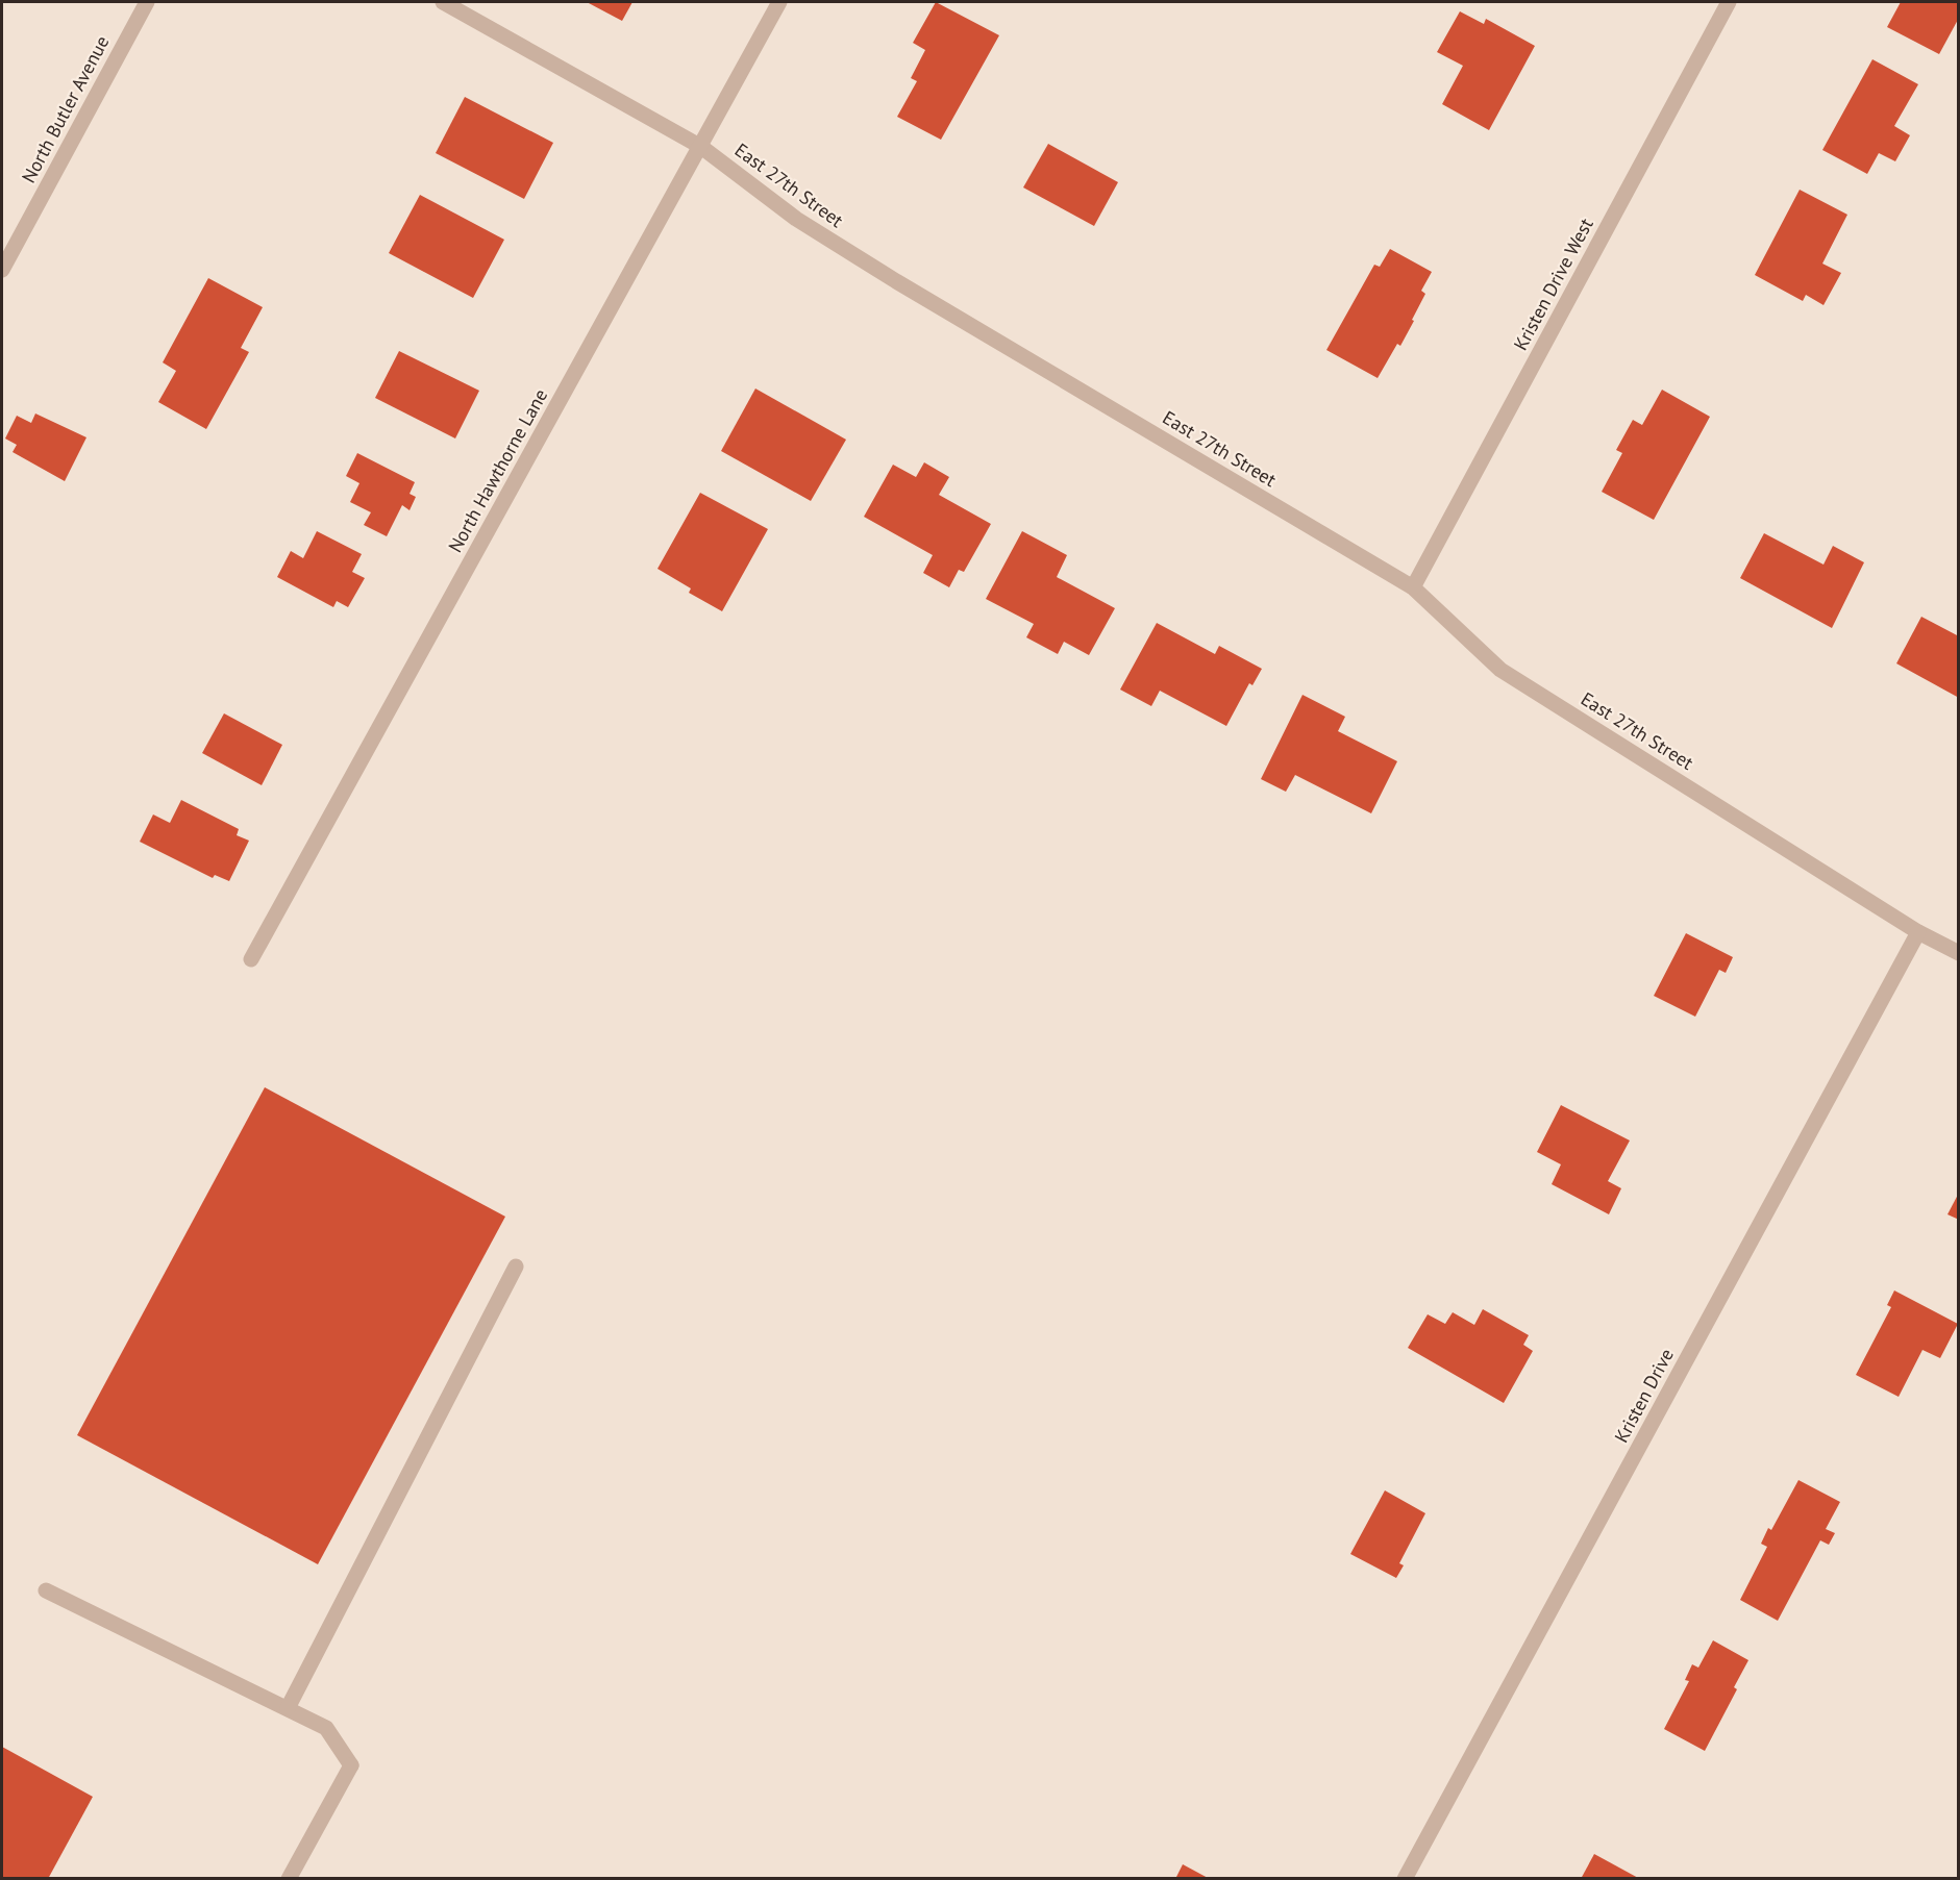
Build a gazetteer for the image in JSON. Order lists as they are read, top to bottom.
{
  "streets": {
    "street": [
      "North Butler Avenue",
      "East 27th Street",
      "Kristen Drive West",
      "North Hawthorne Lane",
      "Kristen Drive"
    ]
  },
  "crossings": [
    ["East 27th Street", "Kristen Drive West"],
    ["East 27th Street", "North Hawthorne Lane"],
    ["East 27th Street", "Kristen Drive"]
  ]
}
